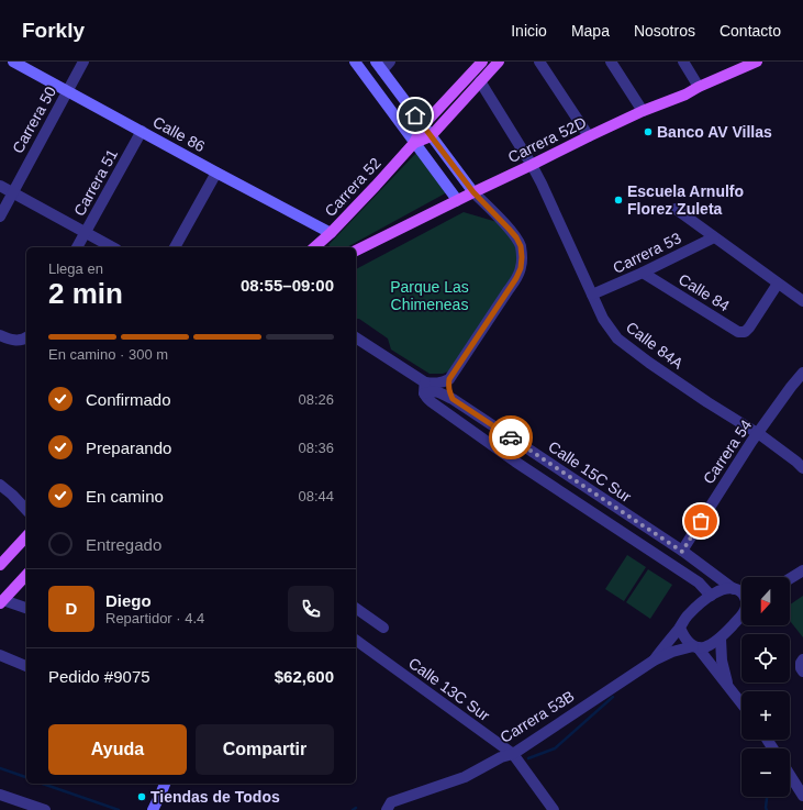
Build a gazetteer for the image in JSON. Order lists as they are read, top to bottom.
{
  "streets": {
    "main road": ["Carrera 52D", "Carrera 52"],
    "street": [
      "Carrera 50",
      "Calle 86",
      "Carrera 51",
      "Carrera 53",
      "Calle 84",
      "Calle 84A",
      "Carrera 54",
      "Calle 15C Sur",
      "Calle 13C Sur",
      "Carrera 53B"
    ]
  },
  "crossings": [
    ["Carrera 50", "Calle 86"],
    ["Calle 86", "Carrera 51"],
    ["Calle 86", "Carrera 52"],
    ["Carrera 52D", "Calle 84A"],
    ["Carrera 52", "Calle 84A"],
    ["Carrera 53", "Calle 84"],
    ["Carrera 53", "Calle 84A"],
    ["Calle 84A", "Carrera 54"],
    ["Carrera 54", "Calle 15C Sur"],
    ["Calle 15C Sur", "Carrera 53B"],
    ["Calle 13C Sur", "Carrera 53B"]
  ],
  "parks": ["Parque Las Chimeneas"],
  "places": ["Banco AV Villas", "Escuela Arnulfo Florez Zuleta", "Tiendas de Todos"],
  "north": "bottom",
  "page": {
    "header": "Forkly",
    "nav": [
      "Inicio",
      "Mapa",
      "Nosotros",
      "Contacto"
    ],
    "heading": ["2 min", "Llega en", "08:55–09:00"],
    "panel": [
      "Diego",
      "Repartidor · 4.4",
      "Pedido #9075",
      "$62,600"
    ],
    "bar": "En camino · 300 m",
    "list": [
      ["Confirmado", "08:26"],
      ["Preparando", "08:36"],
      ["En camino", "08:44"],
      "Entregado"
    ],
    "map_buttons": ["+", "−"],
    "round": "D",
    "buttons": ["Ayuda", "Compartir"]
  }
}
